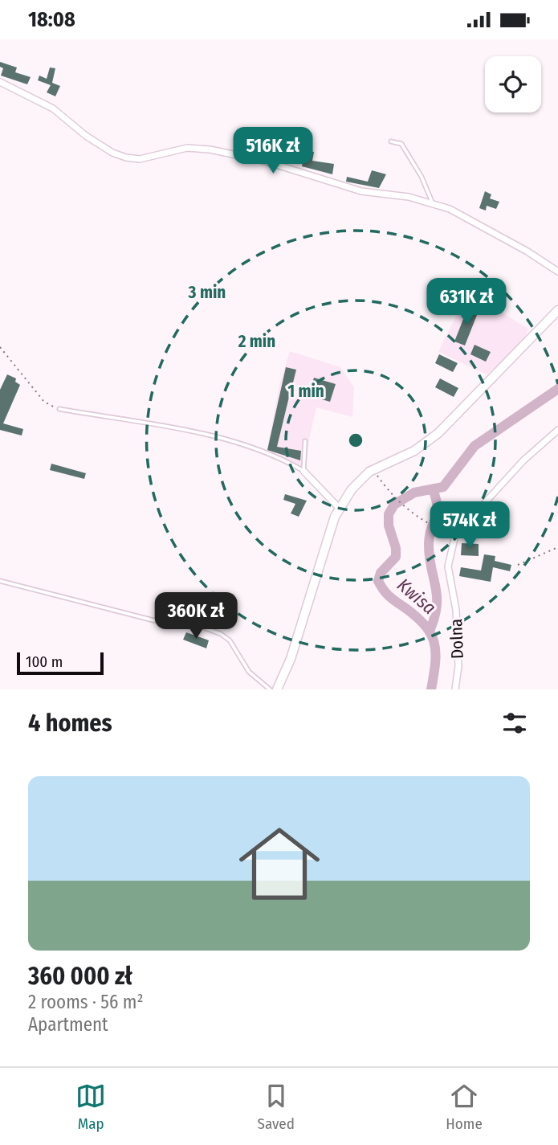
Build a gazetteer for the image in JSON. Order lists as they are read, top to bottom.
{
  "streets": {
    "street": ["Dolna"]
  },
  "water": ["Kwisa"],
  "scale_bar": "100 m",
  "page": {
    "status": "18:08",
    "price": [
      "516K zł",
      "631K zł",
      "574K zł",
      "360K zł"
    ],
    "scale": "100 m",
    "heading": "4 homes",
    "list": [
      {
        "name": "360 000 zł",
        "note": "2 rooms · 56 m² · Apartment"
      }
    ],
    "tabs": ["Map", "Saved", "Home"]
  },
  "rings": ["3 min", "2 min", "1 min"]
}
